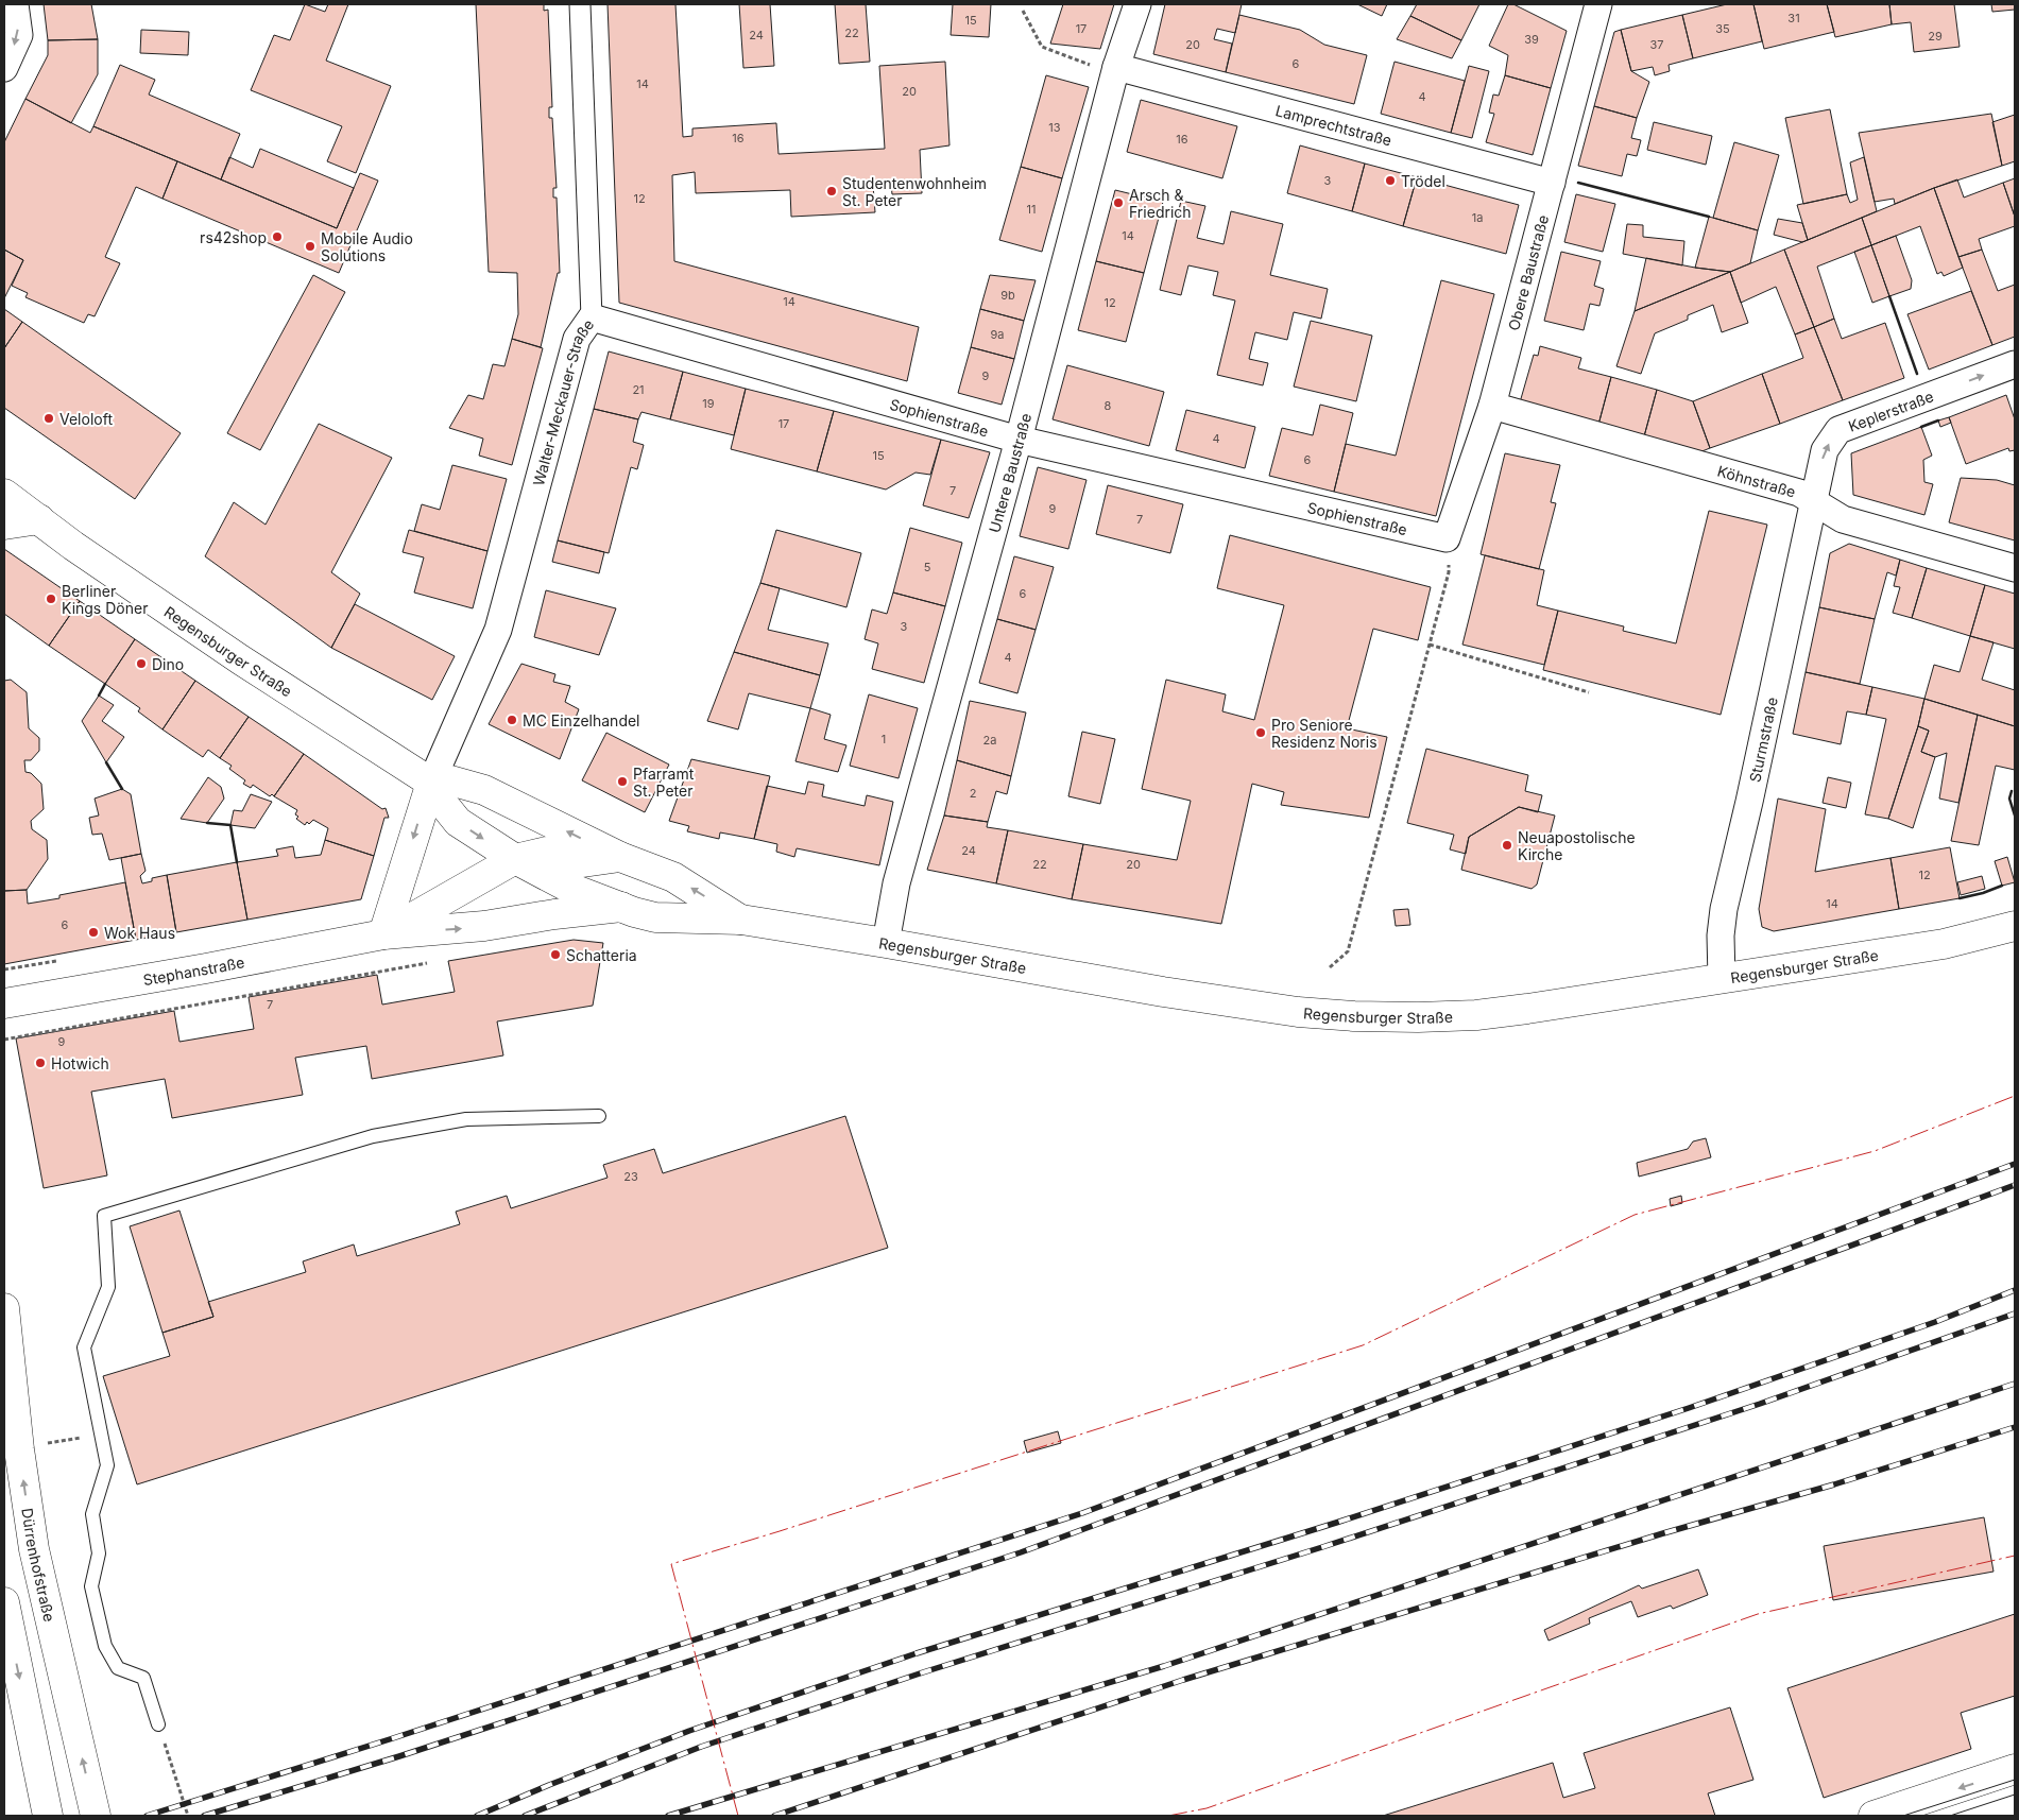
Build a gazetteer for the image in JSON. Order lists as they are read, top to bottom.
{
  "streets": {
    "main road": ["Regensburger Straße", "Stephanstraße", "Dürrenhofstraße"],
    "street": [
      "Lamprechtstraße",
      "Obere Baustraße",
      "Walter-Meckauer-Straße",
      "Keplerstraße",
      "Sophienstraße",
      "Untere Baustraße",
      "Köhnstraße",
      "Sturmstraße"
    ]
  },
  "crossings": [
    ["Lamprechtstraße", "Obere Baustraße"],
    ["Lamprechtstraße", "Untere Baustraße"],
    ["Obere Baustraße", "Sophienstraße"],
    ["Obere Baustraße", "Köhnstraße"],
    ["Walter-Meckauer-Straße", "Sophienstraße"],
    ["Walter-Meckauer-Straße", "Regensburger Straße"],
    ["Keplerstraße", "Köhnstraße"],
    ["Keplerstraße", "Sturmstraße"],
    ["Sophienstraße", "Untere Baustraße"],
    ["Untere Baustraße", "Regensburger Straße"],
    ["Köhnstraße", "Sturmstraße"],
    ["Regensburger Straße", "Sturmstraße"],
    ["Regensburger Straße", "Stephanstraße"]
  ],
  "one_way": ["Keplerstraße"],
  "places": [
    "Trödel",
    "Studentenwohnheim St. Peter",
    "Arsch & Friedrich",
    "rs42shop",
    "Mobile Audio Solutions",
    "Veloloft",
    "Berliner Kings Döner",
    "Dino",
    "MC Einzelhandel",
    "Pro Seniore Residenz Noris",
    "Pfarramt St. Peter",
    "Neuapostolische Kirche",
    "Wok Haus",
    "Schatteria",
    "Hotwich"
  ],
  "house_numbers": [
    "31",
    "15",
    "17",
    "35",
    "22",
    "24",
    "29",
    "39",
    "20",
    "37",
    "6",
    "14",
    "20",
    "4",
    "13",
    "16",
    "16",
    "3",
    "12",
    "11",
    "1a",
    "14",
    "9b",
    "14",
    "12",
    "9a",
    "9",
    "21",
    "19",
    "8",
    "17",
    "4",
    "15",
    "6",
    "7",
    "9",
    "7",
    "5",
    "6",
    "3",
    "4",
    "1",
    "2a",
    "2",
    "24",
    "22",
    "20",
    "12",
    "14",
    "6",
    "7",
    "9",
    "23"
  ]
}
